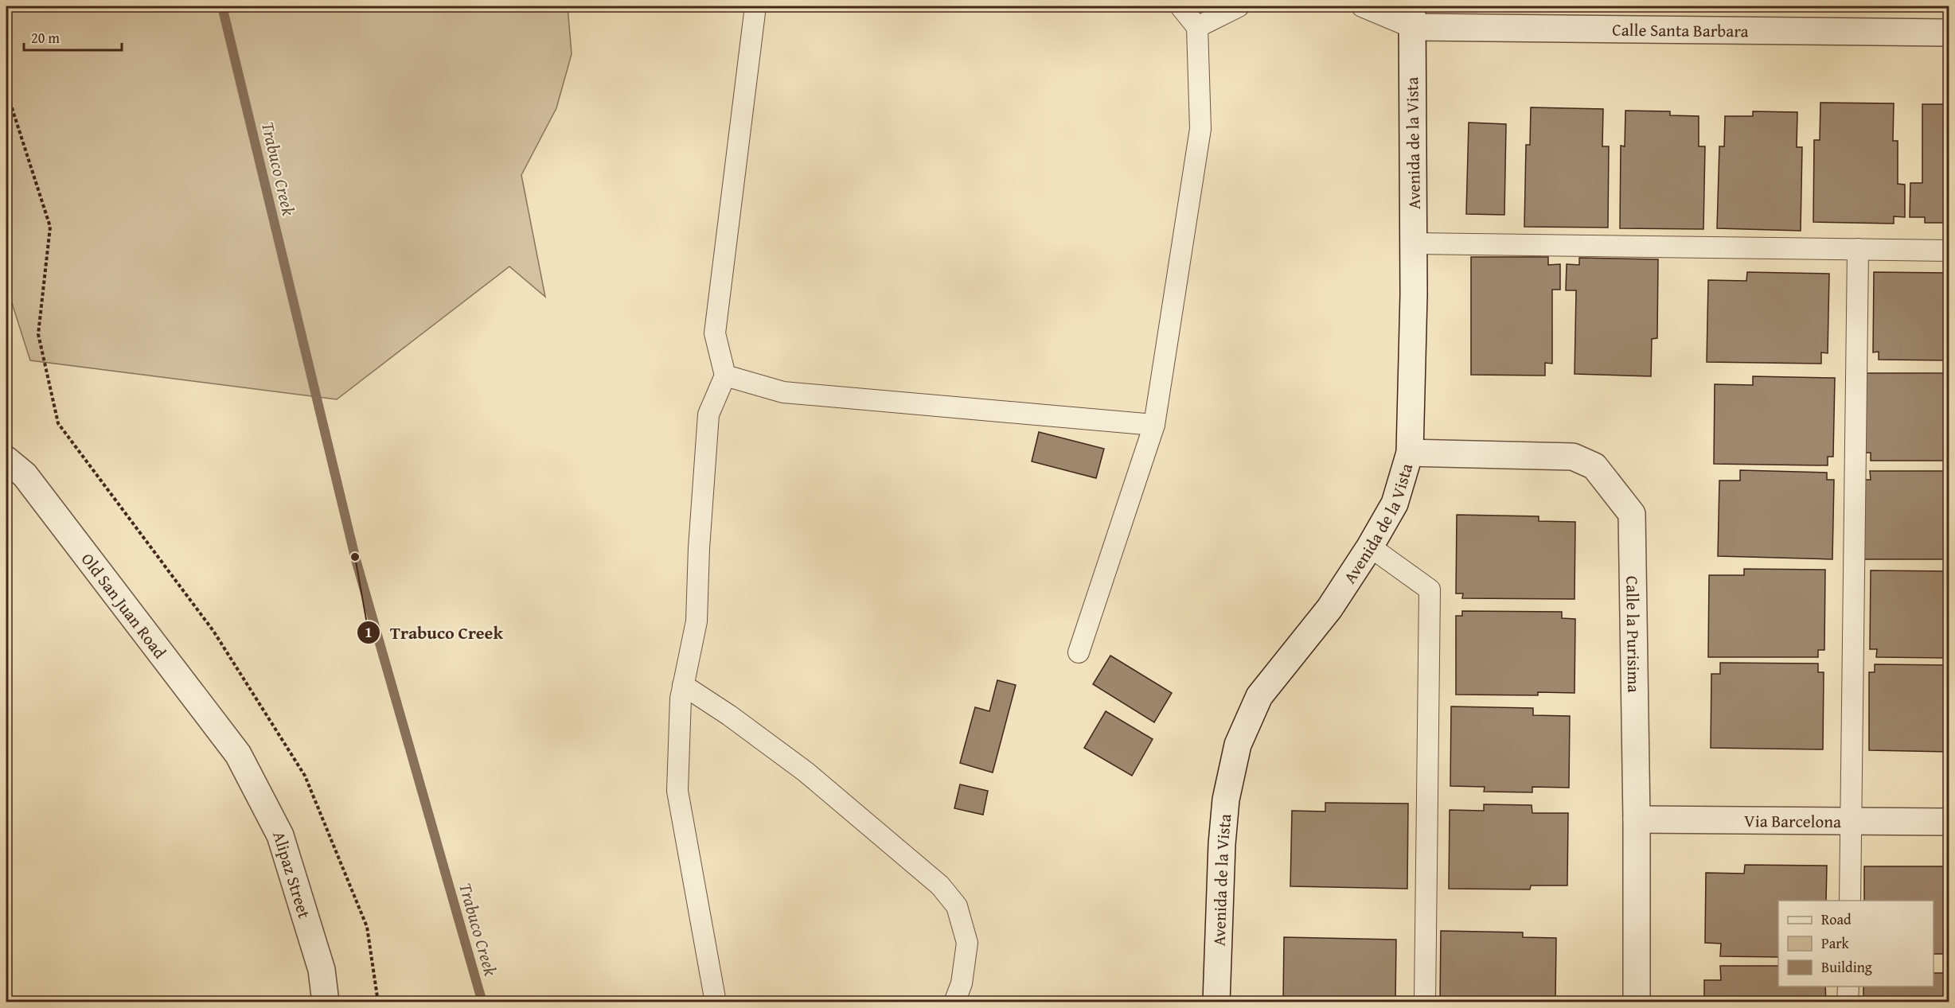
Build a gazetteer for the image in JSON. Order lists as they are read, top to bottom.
{
  "streets": {
    "street": [
      "Calle Santa Barbara",
      "Avenida de la Vista",
      "Old San Juan Road",
      "Calle la Purisima",
      "Via Barcelona",
      "Alipaz Street"
    ]
  },
  "crossings": [
    ["Calle Santa Barbara", "Avenida de la Vista"],
    ["Avenida de la Vista", "Calle la Purisima"],
    ["Old San Juan Road", "Alipaz Street"],
    ["Calle la Purisima", "Via Barcelona"]
  ],
  "water": ["Trabuco Creek"],
  "places": ["Trabuco Creek"],
  "legend": ["Road", "Park", "Building"],
  "scale_bar": "20 m"
}
